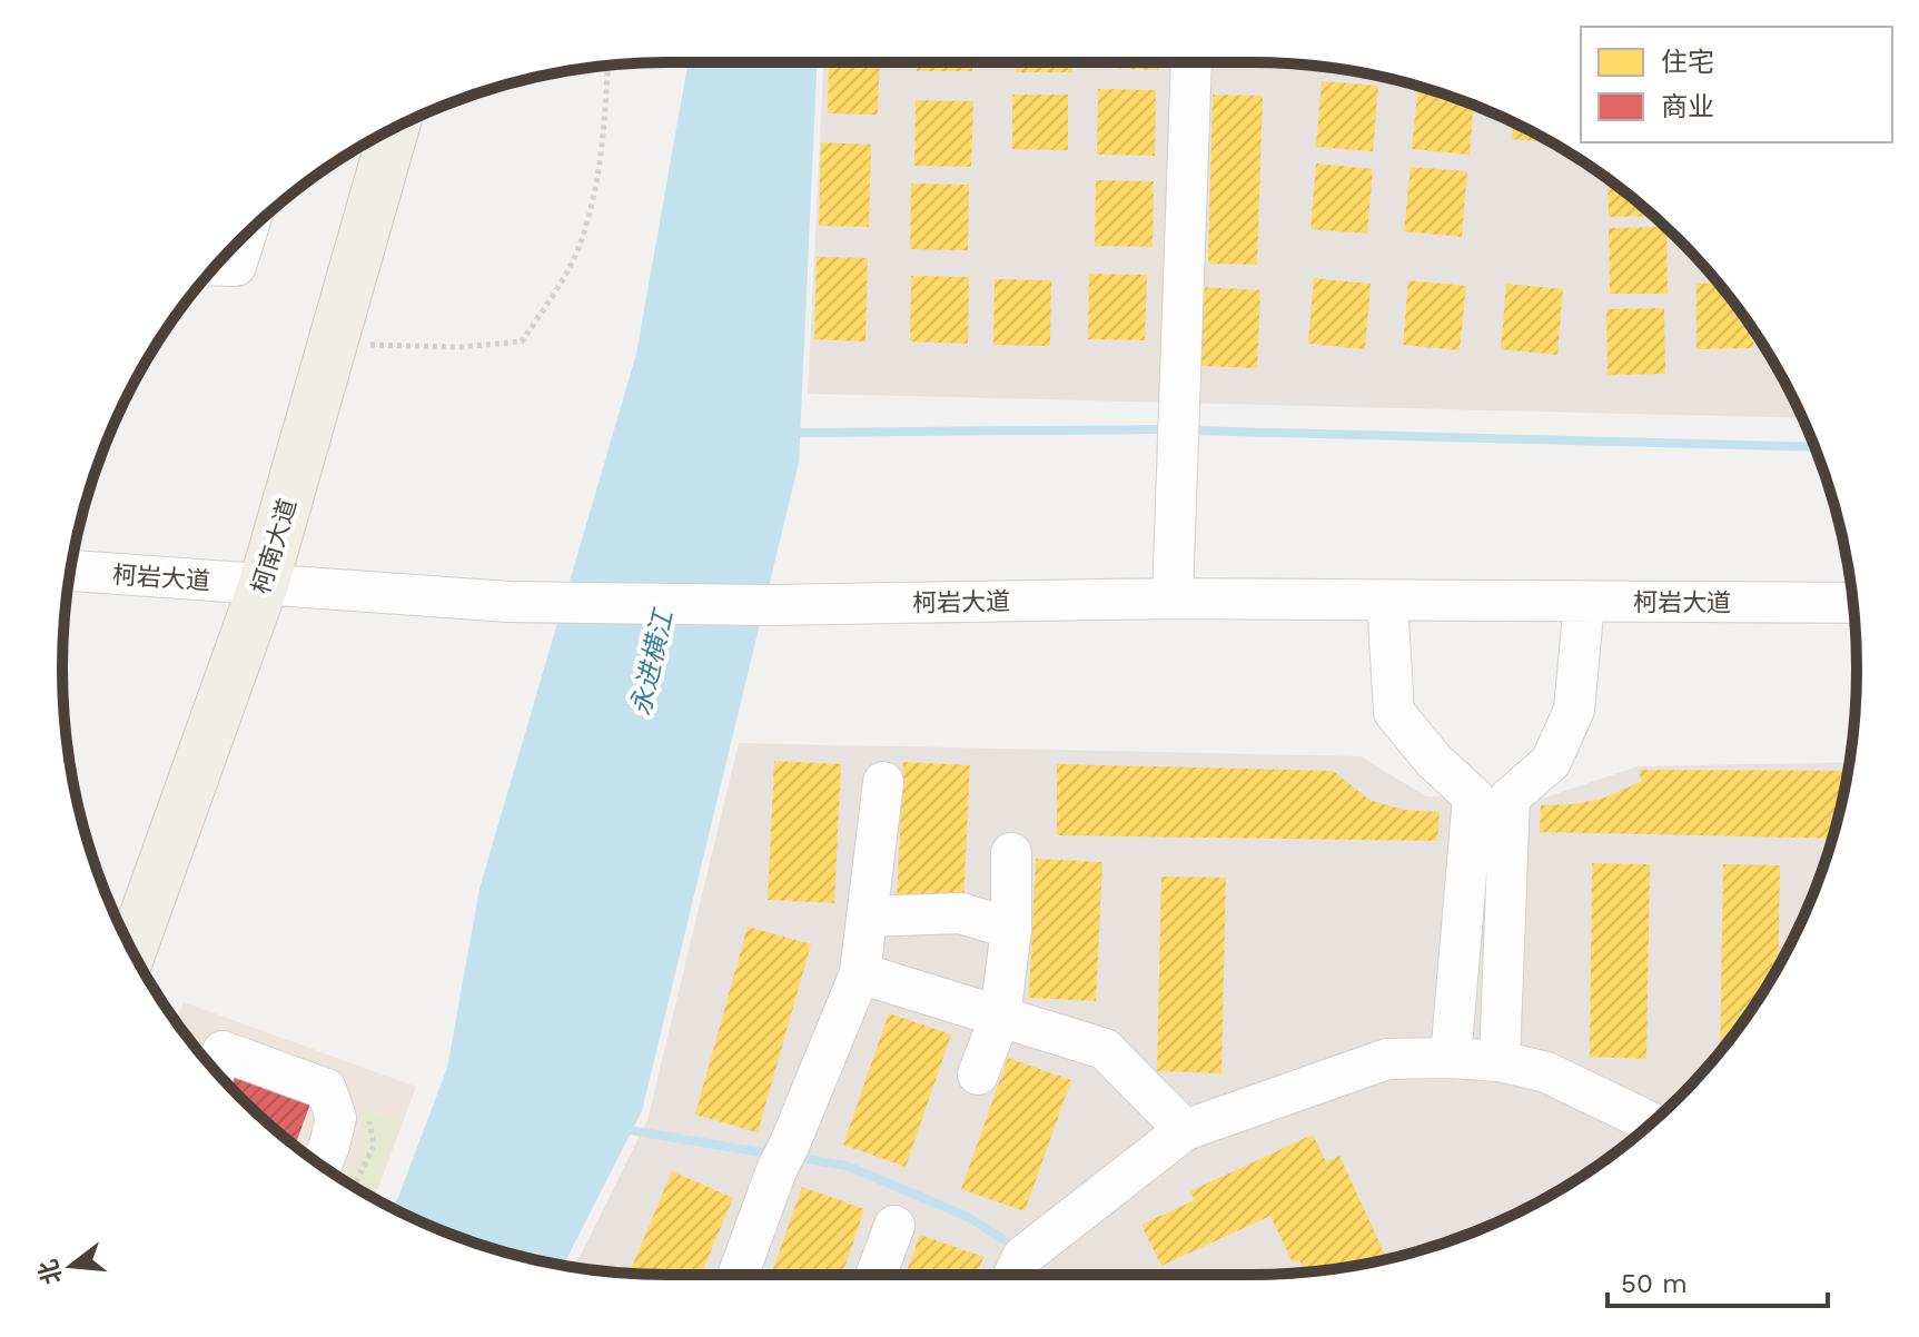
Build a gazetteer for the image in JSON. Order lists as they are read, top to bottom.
{
  "streets": {
    "main road": ["柯南大道"],
    "street": ["柯岩大道"]
  },
  "crossings": [
    ["柯南大道", "柯岩大道"]
  ],
  "water": ["永进横江"],
  "legend": ["住宅", "商业"],
  "scale_bar": "50 m",
  "north": "left"
}
